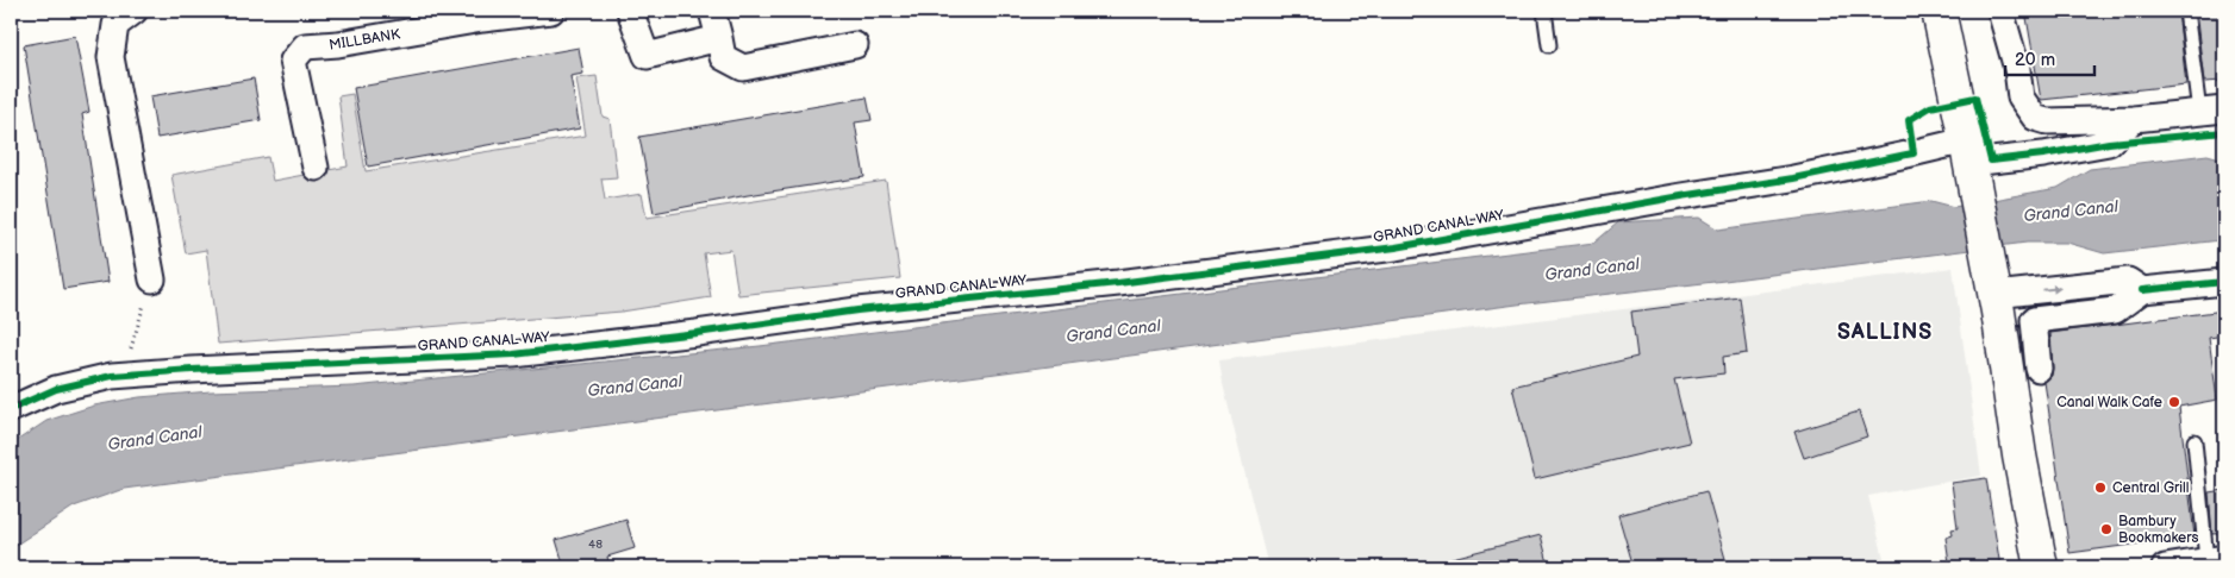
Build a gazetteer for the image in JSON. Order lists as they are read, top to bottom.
{
  "streets": {
    "street": ["MILLBANK", "GRAND CANAL WAY"]
  },
  "districts": ["SALLINS"],
  "water": ["Grand Canal"],
  "places": ["Canal Walk Cafe", "Central Grill", "Bambury Bookmakers"],
  "house_numbers": ["48"],
  "scale_bar": "20 m"
}
